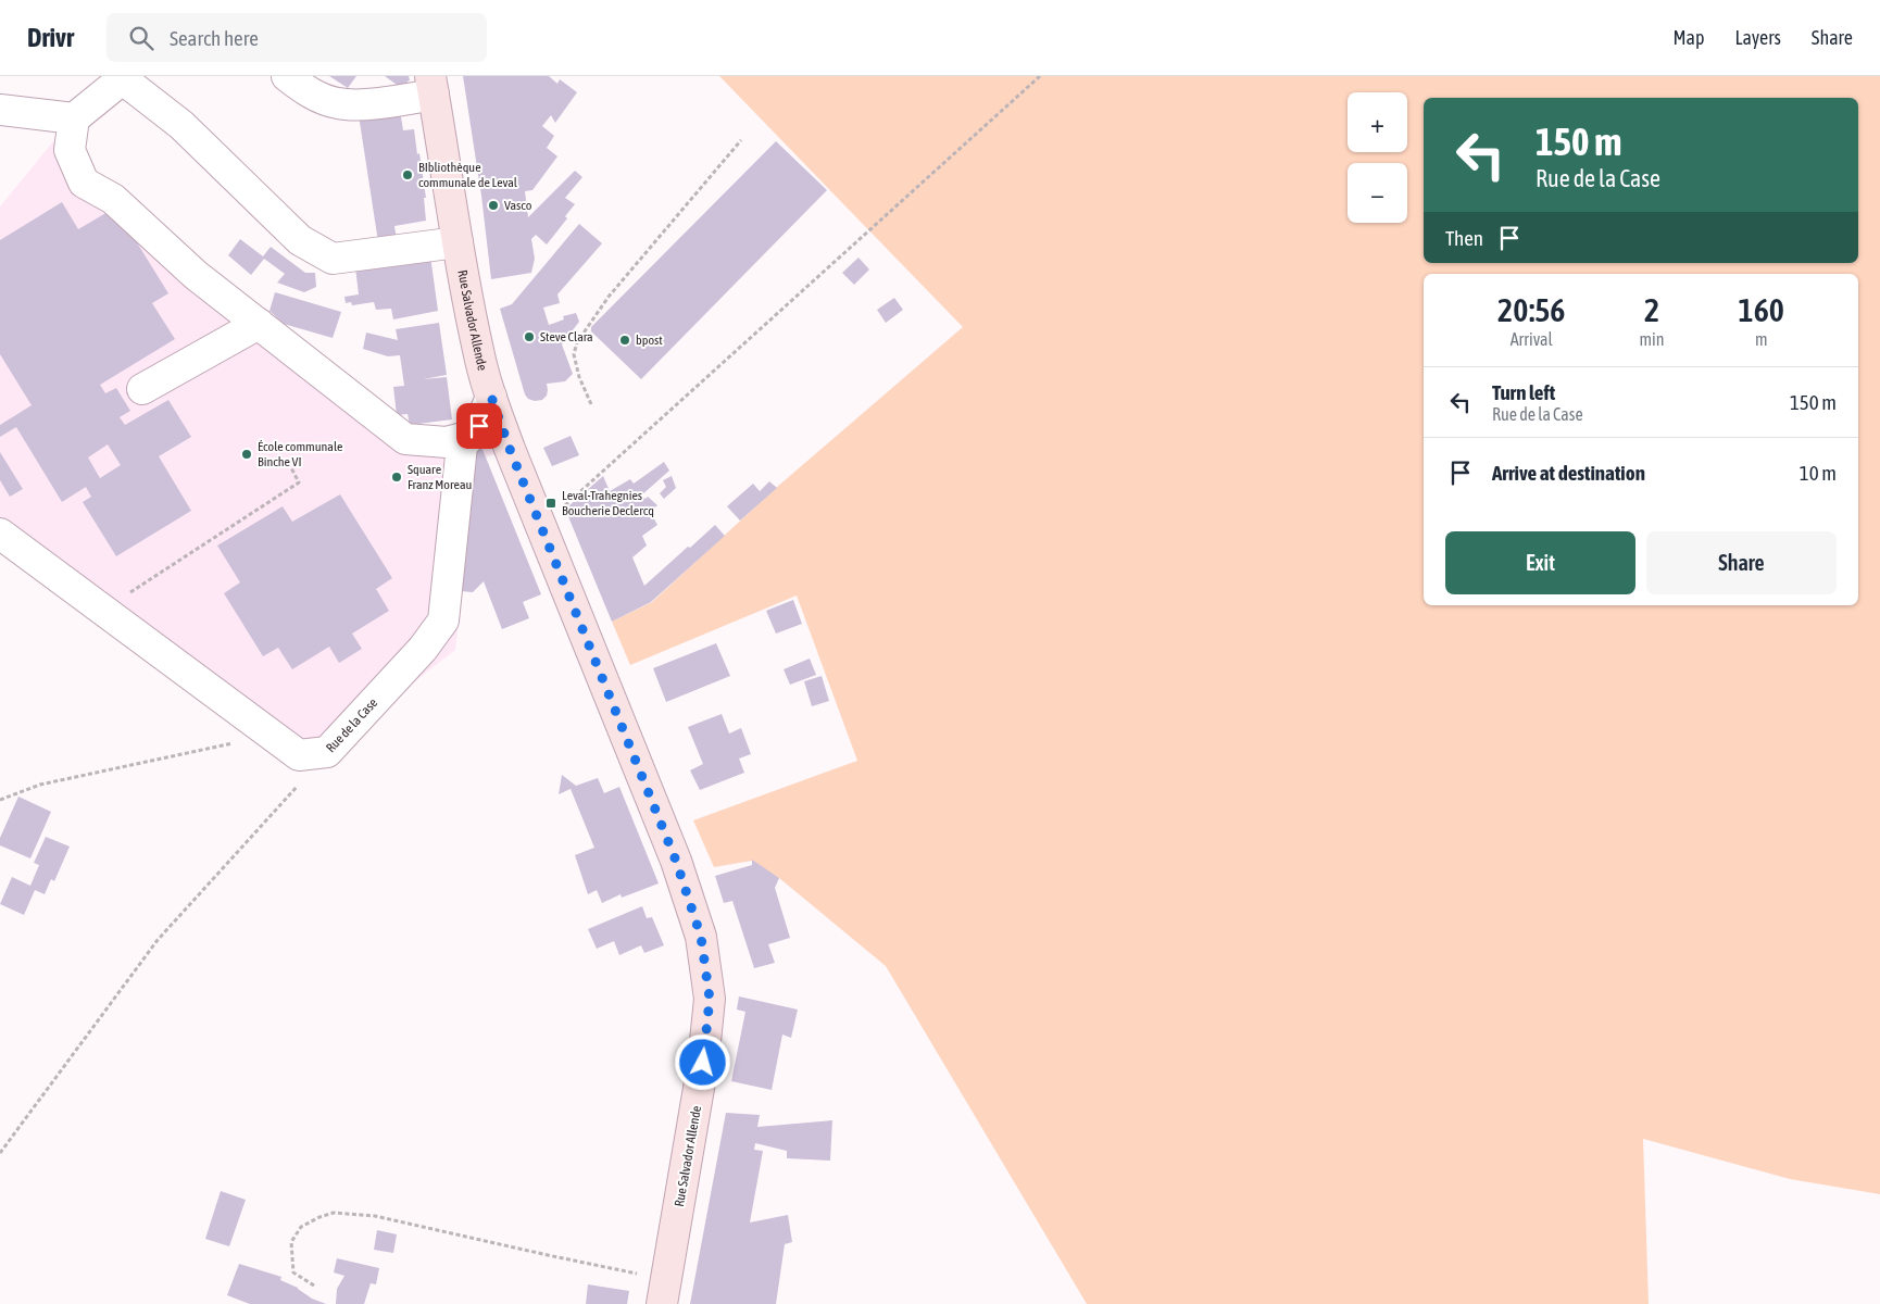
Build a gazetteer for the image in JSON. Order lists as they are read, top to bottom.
{
  "streets": {
    "street": ["Rue Salvador Allende", "Rue de la Case"]
  },
  "crossings": [
    ["Rue Salvador Allende", "Rue de la Case"]
  ],
  "places": {
    "other": [
      "BIbliothèque communale de Leval",
      "Vasco",
      "Steve Clara",
      "bpost",
      "École communale Binche VI",
      "Square Franz Moreau"
    ],
    "transit": ["Leval-Trahegnies Boucherie Declercq"]
  },
  "page": {
    "header": "Drivr",
    "search": "Search here",
    "nav": ["Map", "Layers", "Share"],
    "map_buttons": ["+", "−"],
    "turn": ["150 m", "Rue de la Case"],
    "then": "Then",
    "eta": [
      "20:56",
      "Arrival",
      "2",
      "min",
      "160",
      "m"
    ],
    "list": [
      {
        "name": "Turn left",
        "note": "Rue de la Case",
        "value": "150 m"
      },
      {
        "name": "Arrive at destination",
        "value": "10 m"
      }
    ],
    "buttons": ["Exit", "Share"]
  }
}
